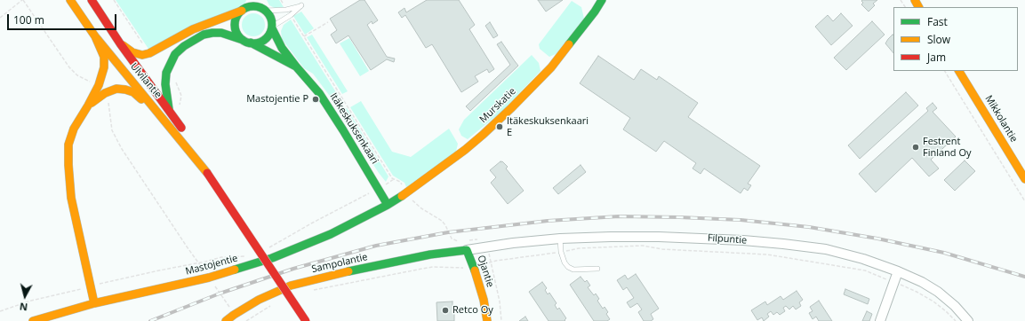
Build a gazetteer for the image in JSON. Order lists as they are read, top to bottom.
{
  "streets": {
    "main road": [
      "Ulvilantie",
      "Murskatie",
      "Mikkolantie",
      "Itäkeskuksenkaari",
      "Sampolantie",
      "Mastojentie",
      "Ojantie"
    ],
    "street": ["Filpuntie"]
  },
  "crossings": [
    ["Ulvilantie", "Itäkeskuksenkaari"],
    ["Murskatie", "Itäkeskuksenkaari"],
    ["Murskatie", "Mastojentie"],
    ["Itäkeskuksenkaari", "Mastojentie"],
    ["Filpuntie", "Sampolantie"],
    ["Filpuntie", "Ojantie"],
    ["Sampolantie", "Ojantie"]
  ],
  "places": [
    "Mastojentie P",
    "Itäkeskuksenkaari E",
    "Festrent Finland Oy",
    "Retco Oy"
  ],
  "legend": ["Fast", "Slow", "Jam"],
  "scale_bar": "100 m",
  "north": "bottom"
}
